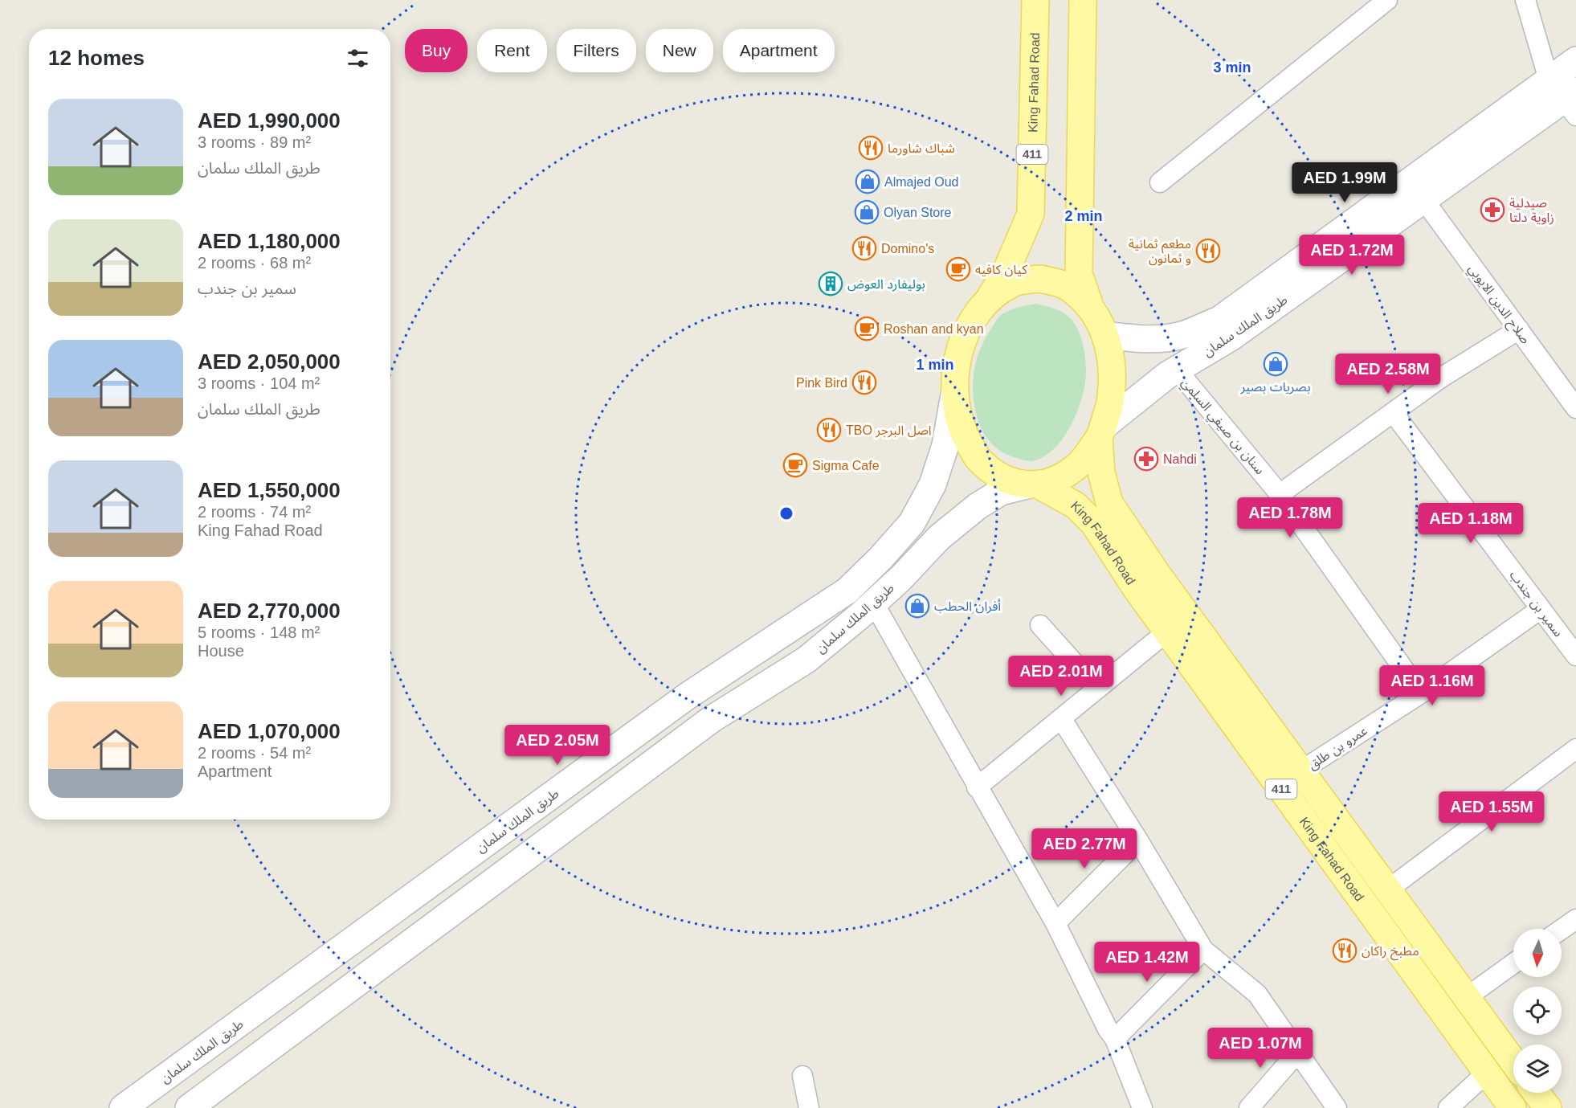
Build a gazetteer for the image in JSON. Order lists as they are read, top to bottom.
{
  "streets": {
    "main road": ["King Fahad Road", "411", "طريق الملك سلمان"],
    "street": [
      "صلاح الدين الايوبي",
      "سنان بن صيفي السلمي",
      "سمير بن جندب",
      "عمرو بن طلق"
    ]
  },
  "crossings": [
    ["King Fahad Road", "طريق الملك سلمان"],
    ["King Fahad Road", "عمرو بن طلق"],
    ["صلاح الدين الايوبي", "طريق الملك سلمان"],
    ["طريق الملك سلمان", "سنان بن صيفي السلمي"],
    ["سنان بن صيفي السلمي", "عمرو بن طلق"],
    ["سمير بن جندب", "عمرو بن طلق"]
  ],
  "places": {
    "restaurant": [
      "شباك شاورما",
      "Domino's",
      "مطعم ثمانية و ثمانون",
      "Pink Bird",
      "TBO اصل البرجر",
      "مطبخ راكان"
    ],
    "shop": [
      "Almajed Oud",
      "Olyan Store",
      "بصريات بصير",
      "أفران الحطب"
    ],
    "pharmacy": ["صيدلية زاوية دلتا", "Nahdi"],
    "cafe": ["كيان كافيه", "Roshan and kyan", "Sigma Cafe"],
    "building": ["بوليفارد العوض"]
  },
  "north": "bottom",
  "page": {
    "chip": [
      "Buy",
      "Rent",
      "Filters",
      "New",
      "Apartment"
    ],
    "heading": "12 homes",
    "list": [
      {
        "name": "AED 1,990,000",
        "note": "3 rooms · 89 m² · طريق الملك سلمان"
      },
      {
        "name": "AED 1,180,000",
        "note": "2 rooms · 68 m² · سمير بن جندب"
      },
      {
        "name": "AED 2,050,000",
        "note": "3 rooms · 104 m² · طريق الملك سلمان"
      },
      {
        "name": "AED 1,550,000",
        "note": "2 rooms · 74 m² · King Fahad Road"
      },
      {
        "name": "AED 2,770,000",
        "note": "5 rooms · 148 m² · House"
      },
      {
        "name": "AED 1,070,000",
        "note": "2 rooms · 54 m² · Apartment"
      }
    ],
    "price": [
      "AED 1.99M",
      "AED 1.72M",
      "AED 2.58M",
      "AED 1.78M",
      "AED 1.18M",
      "AED 2.01M",
      "AED 1.16M",
      "AED 2.05M",
      "AED 1.55M",
      "AED 2.77M",
      "AED 1.42M",
      "AED 1.07M"
    ]
  },
  "rings": ["3 min", "2 min", "1 min"]
}
